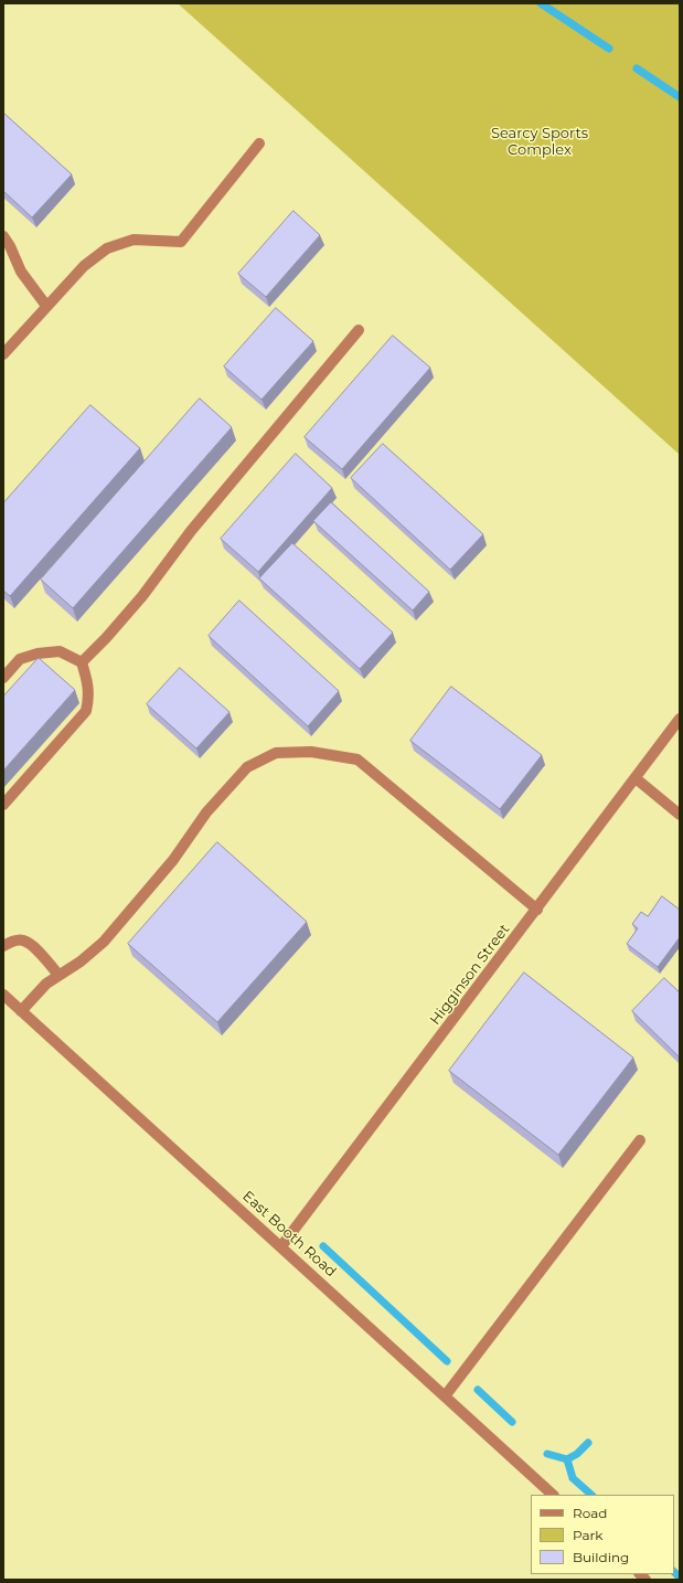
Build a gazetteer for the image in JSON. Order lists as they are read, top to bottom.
{
  "streets": {
    "street": ["Higginson Street", "East Booth Road"]
  },
  "crossings": [
    ["Higginson Street", "East Booth Road"]
  ],
  "parks": ["Searcy Sports Complex"],
  "legend": ["Road", "Park", "Building"]
}
